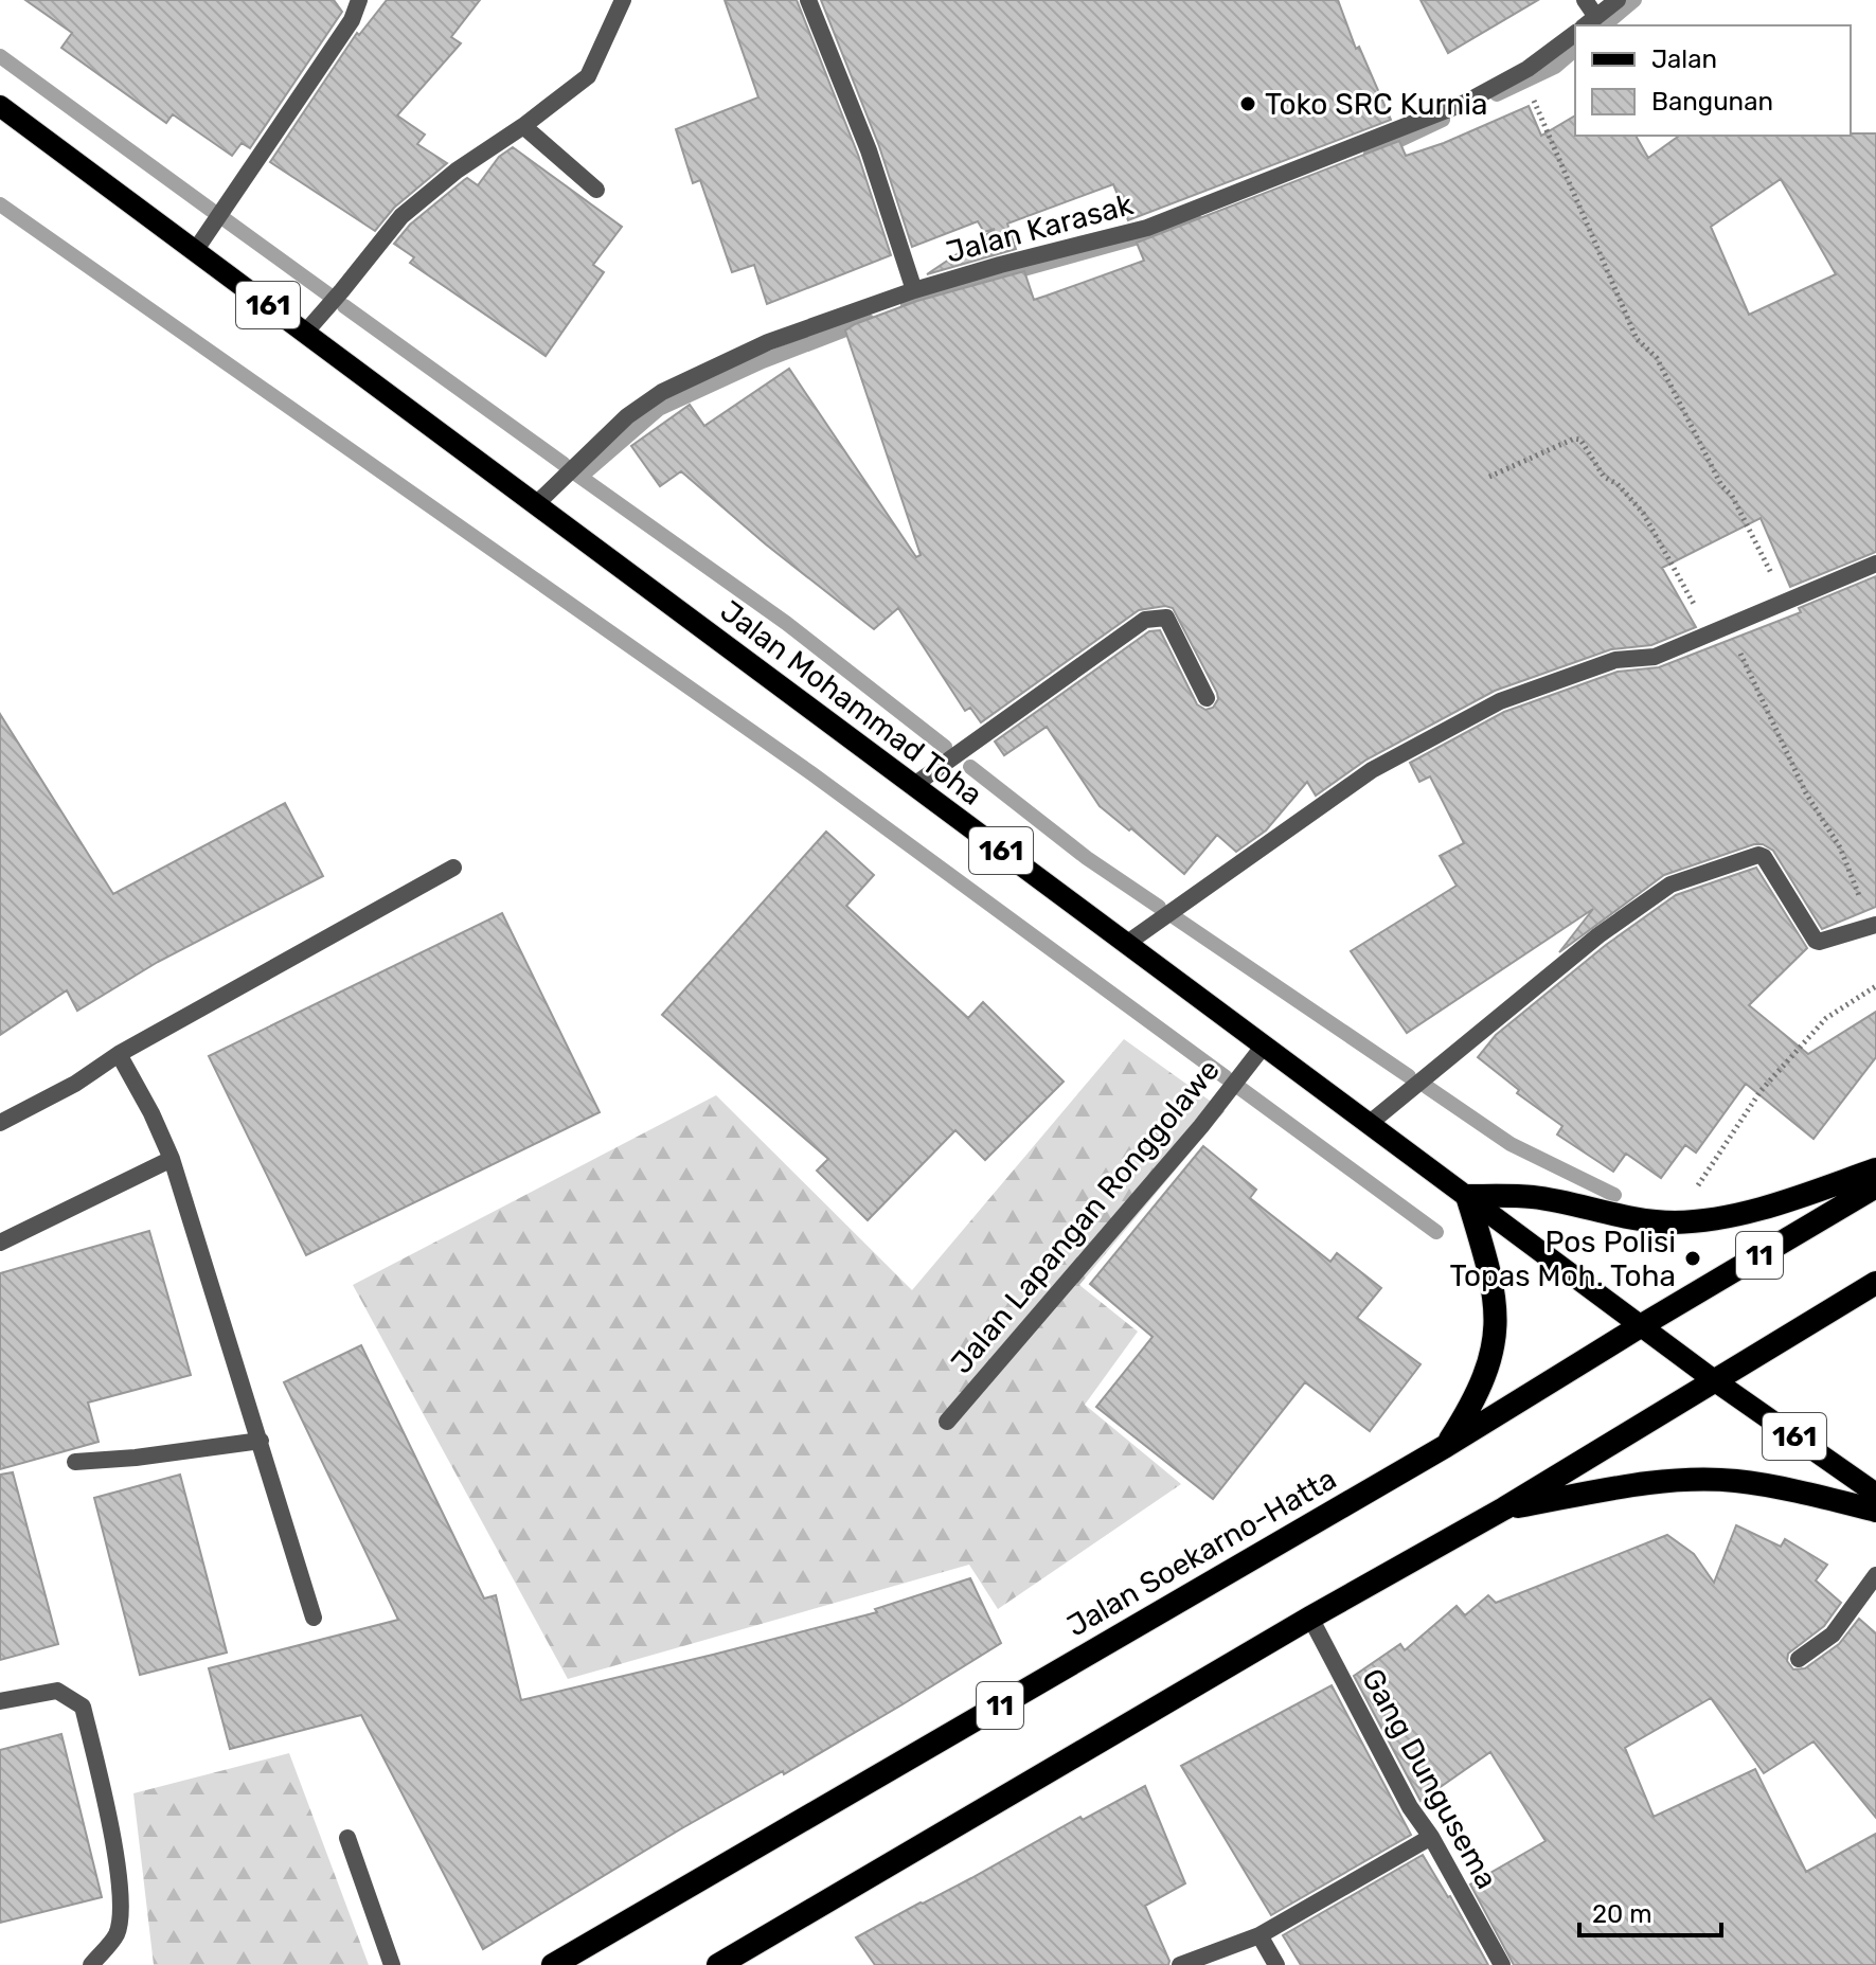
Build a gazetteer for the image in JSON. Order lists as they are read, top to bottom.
{
  "streets": {
    "highway": ["11", "Jalan Soekarno-Hatta"],
    "main road": ["161", "Jalan Mohammad Toha"],
    "street": ["Jalan Karasak", "Jalan Lapangan Ronggolawe", "Gang Dungusema"]
  },
  "crossings": [
    ["Jalan Karasak", "Jalan Mohammad Toha"],
    ["Jalan Mohammad Toha", "Jalan Lapangan Ronggolawe"],
    ["Jalan Mohammad Toha", "Jalan Soekarno-Hatta"]
  ],
  "places": ["Toko SRC Kurnia", "Pos Polisi Topas Moh. Toha"],
  "legend": ["Jalan", "Bangunan"],
  "scale_bar": "20 m"
}
